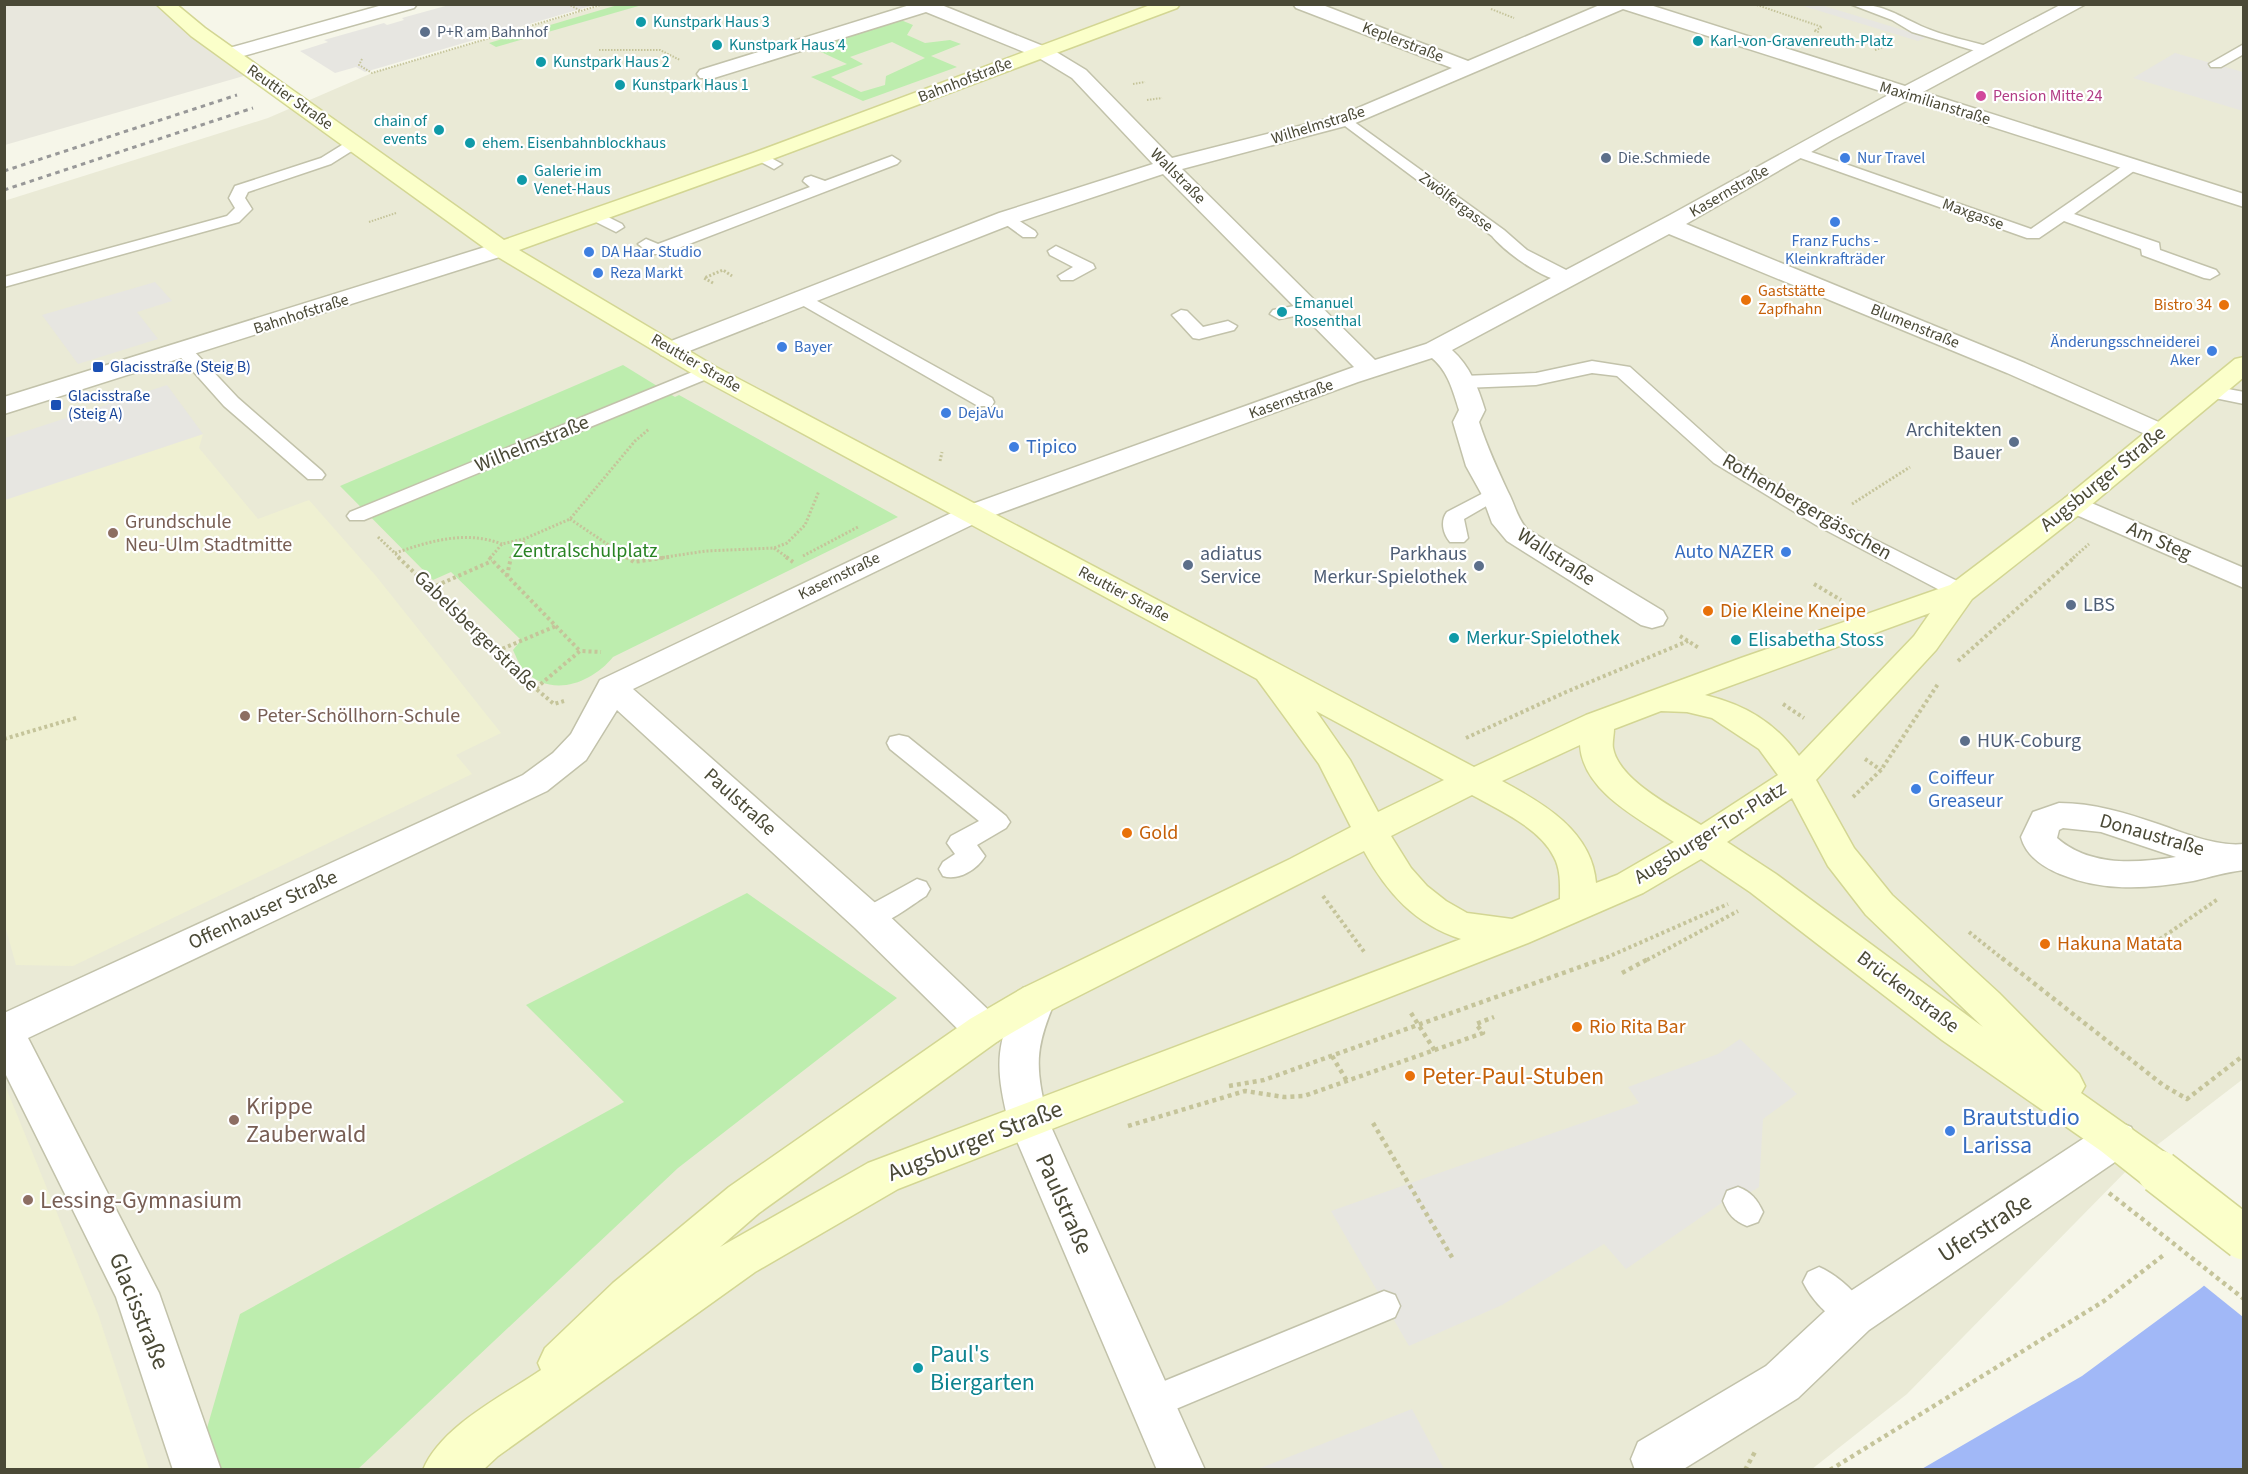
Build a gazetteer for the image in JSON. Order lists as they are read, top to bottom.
{
  "streets": {
    "main road": [
      "Bahnhofstraße",
      "Reuttier Straße",
      "Augsburger Straße",
      "Augsburger-Tor-Platz",
      "Brückenstraße"
    ],
    "street": [
      "Keplerstraße",
      "Maximilianstraße",
      "Wilhelmstraße",
      "Wallstraße",
      "Kasernstraße",
      "Blumenstraße",
      "Am Steg",
      "Paulstraße",
      "Offenhauser Straße",
      "Uferstraße",
      "Glacisstraße"
    ],
    "lane": ["Zwölfergasse", "Maxgasse", "Rothenbergergässchen"],
    "path": ["Gabelsbergerstraße"]
  },
  "crossings": [
    ["Keplerstraße", "Wilhelmstraße"],
    ["Bahnhofstraße", "Reuttier Straße"],
    ["Bahnhofstraße", "Wallstraße"],
    ["Reuttier Straße", "Wilhelmstraße"],
    ["Reuttier Straße", "Kasernstraße"],
    ["Reuttier Straße", "Augsburger Straße"],
    ["Reuttier Straße", "Augsburger-Tor-Platz"],
    ["Maximilianstraße", "Kasernstraße"],
    ["Maximilianstraße", "Maxgasse"],
    ["Wilhelmstraße", "Wallstraße"],
    ["Wilhelmstraße", "Zwölfergasse"],
    ["Wilhelmstraße", "Gabelsbergerstraße"],
    ["Wallstraße", "Kasernstraße"],
    ["Wallstraße", "Rothenbergergässchen"],
    ["Kasernstraße", "Zwölfergasse"],
    ["Kasernstraße", "Maxgasse"],
    ["Kasernstraße", "Blumenstraße"],
    ["Kasernstraße", "Gabelsbergerstraße"],
    ["Kasernstraße", "Paulstraße"],
    ["Kasernstraße", "Offenhauser Straße"],
    ["Blumenstraße", "Augsburger Straße"],
    ["Augsburger Straße", "Rothenbergergässchen"],
    ["Augsburger Straße", "Am Steg"],
    ["Augsburger Straße", "Paulstraße"],
    ["Augsburger Straße", "Augsburger-Tor-Platz"],
    ["Augsburger Straße", "Brückenstraße"],
    ["Gabelsbergerstraße", "Paulstraße"],
    ["Gabelsbergerstraße", "Offenhauser Straße"],
    ["Paulstraße", "Offenhauser Straße"],
    ["Augsburger-Tor-Platz", "Brückenstraße"],
    ["Offenhauser Straße", "Glacisstraße"],
    ["Brückenstraße", "Uferstraße"]
  ],
  "parks": ["Zentralschulplatz"],
  "places": {
    "other": [
      "Kunstpark Haus 3",
      "P+R am Bahnhof",
      "Karl-von-Gravenreuth-Platz",
      "Kunstpark Haus 4",
      "Kunstpark Haus 2",
      "Kunstpark Haus 1",
      "Pension Mitte 24",
      "chain of events",
      "ehem. Eisenbahnblockhaus",
      "Die.Schmiede",
      "Nur Travel",
      "Galerie im Venet-Haus",
      "Franz Fuchs - Kleinkrafträder",
      "DA Haar Studio",
      "Reza Markt",
      "Gaststätte Zapfhahn",
      "Bistro 34",
      "Emanuel Rosenthal",
      "Bayer",
      "Änderungsschneiderei Aker",
      "DejaVu",
      "Architekten Bauer",
      "Tipico",
      "Grundschule Neu-Ulm Stadtmitte",
      "Auto NAZER",
      "adiatus Service",
      "Parkhaus Merkur-Spielothek",
      "LBS",
      "Die Kleine Kneipe",
      "Merkur-Spielothek",
      "Elisabetha Stoss",
      "Peter-Schöllhorn-Schule",
      "HUK-Coburg",
      "Coiffeur Greaseur",
      "Gold",
      "Hakuna Matata",
      "Rio Rita Bar",
      "Peter-Paul-Stuben",
      "Krippe Zauberwald",
      "Brautstudio Larissa",
      "Lessing-Gymnasium",
      "Paul's Biergarten"
    ],
    "transit": ["Glacisstraße (Steig B)", "Glacisstraße (Steig A)"]
  }
}
